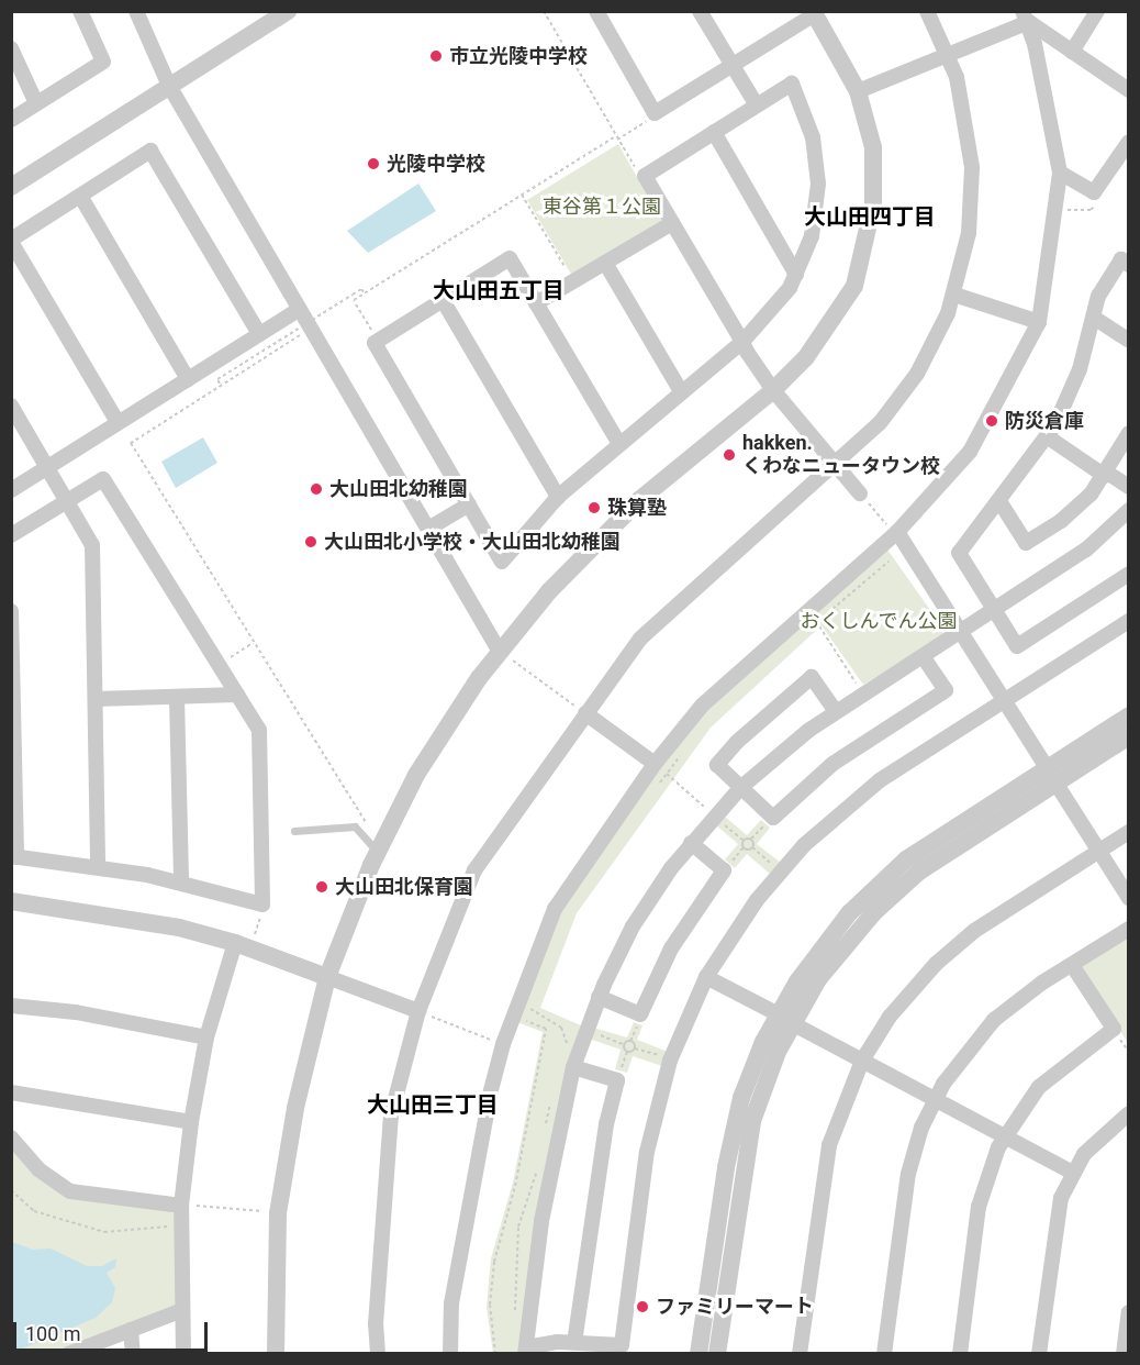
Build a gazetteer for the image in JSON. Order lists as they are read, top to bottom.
{
  "districts": ["大山田四丁目", "大山田五丁目", "大山田三丁目"],
  "parks": ["東谷第１公園", "おくしんでん公園"],
  "places": [
    "市立光陵中学校",
    "光陵中学校",
    "防災倉庫",
    "hakken. くわなニュータウン校",
    "大山田北幼稚園",
    "珠算塾",
    "大山田北小学校・大山田北幼稚園",
    "大山田北保育園",
    "ファミリーマート"
  ],
  "scale_bar": "100 m"
}
